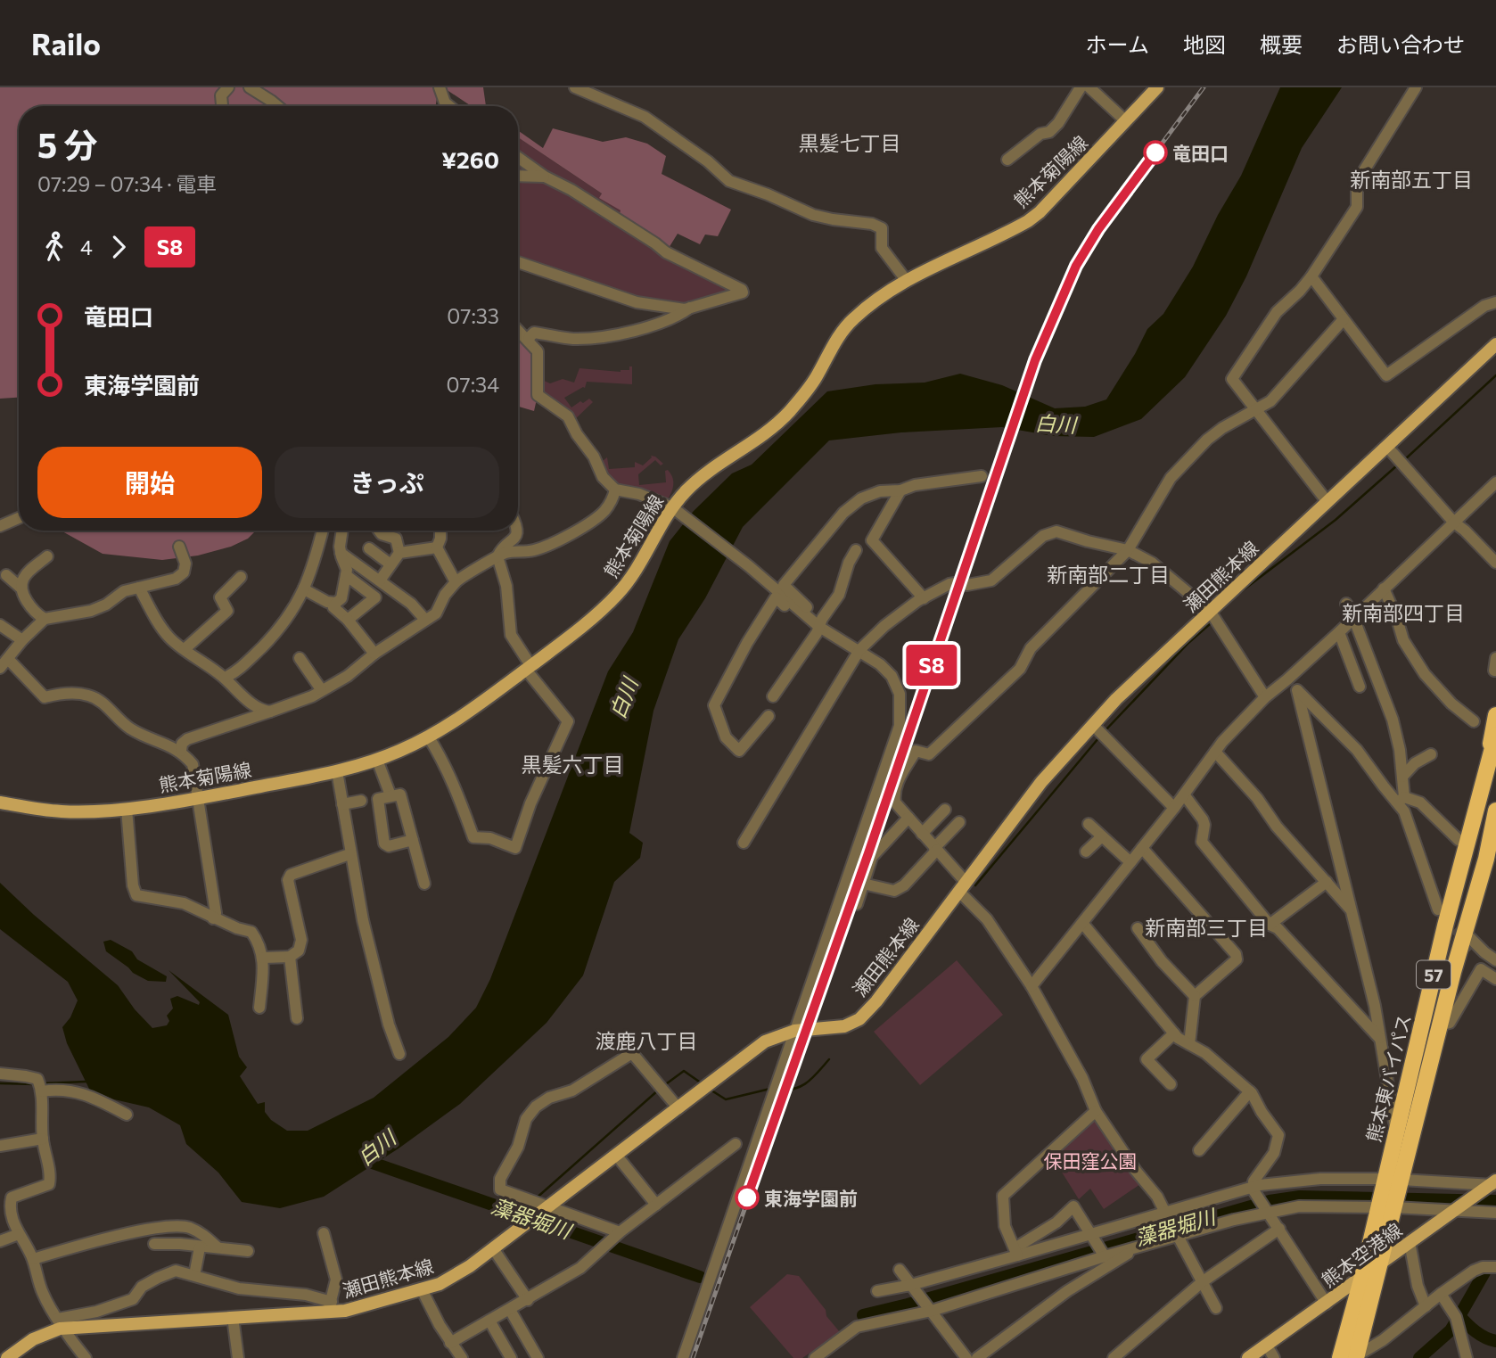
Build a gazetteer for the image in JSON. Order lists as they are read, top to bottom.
{
  "streets": {
    "highway": ["57", "熊本東バイパス"],
    "main road": ["熊本菊陽線", "瀬田熊本線", "熊本空港線"]
  },
  "crossings": [
    ["熊本東バイパス", "熊本空港線"]
  ],
  "districts": [
    "黒髪七丁目",
    "新南部五丁目",
    "新南部二丁目",
    "新南部四丁目",
    "黒髪六丁目",
    "新南部三丁目",
    "渡鹿八丁目"
  ],
  "water": ["白川", "藻器堀川"],
  "parks": ["保田窪公園"],
  "places": ["竜田口", "東海学園前"],
  "page": {
    "header": "Railo",
    "nav": [
      "ホーム",
      "地図",
      "概要",
      "お問い合わせ"
    ],
    "on_map": "S8",
    "heading": ["5 分", "07:29 – 07:34 · 電車", "¥260"],
    "legs": ["4", "S8"],
    "list": [
      {
        "name": "竜田口",
        "value": "07:33"
      },
      {
        "name": "東海学園前",
        "value": "07:34"
      }
    ],
    "buttons": ["開始", "きっぷ"]
  }
}
